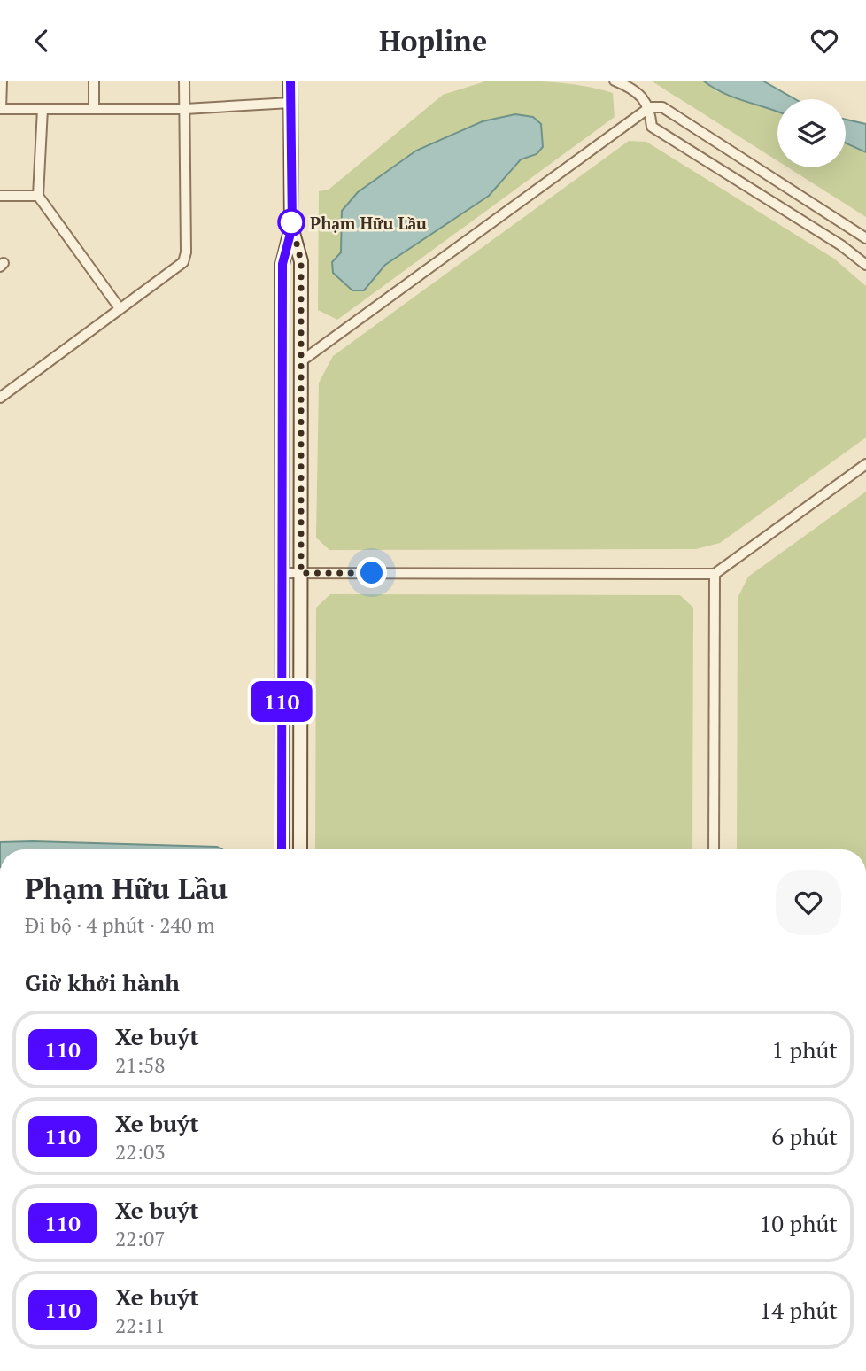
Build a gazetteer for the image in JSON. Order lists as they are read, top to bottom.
{
  "places": ["Phạm Hữu Lầu"],
  "lines": ["bus line 110"],
  "page": {
    "header": "Hopline",
    "on_map": "110",
    "heading": [
      ["Phạm Hữu Lầu", "Đi bộ · 4 phút · 240 m"],
      "Giờ khởi hành"
    ],
    "list": [
      {
        "mark": "110",
        "name": "Xe buýt",
        "note": "21:58",
        "value": "1 phút"
      },
      {
        "mark": "110",
        "name": "Xe buýt",
        "note": "22:03",
        "value": "6 phút"
      },
      {
        "mark": "110",
        "name": "Xe buýt",
        "note": "22:07",
        "value": "10 phút"
      },
      {
        "mark": "110",
        "name": "Xe buýt",
        "note": "22:11",
        "value": "14 phút"
      }
    ]
  }
}
